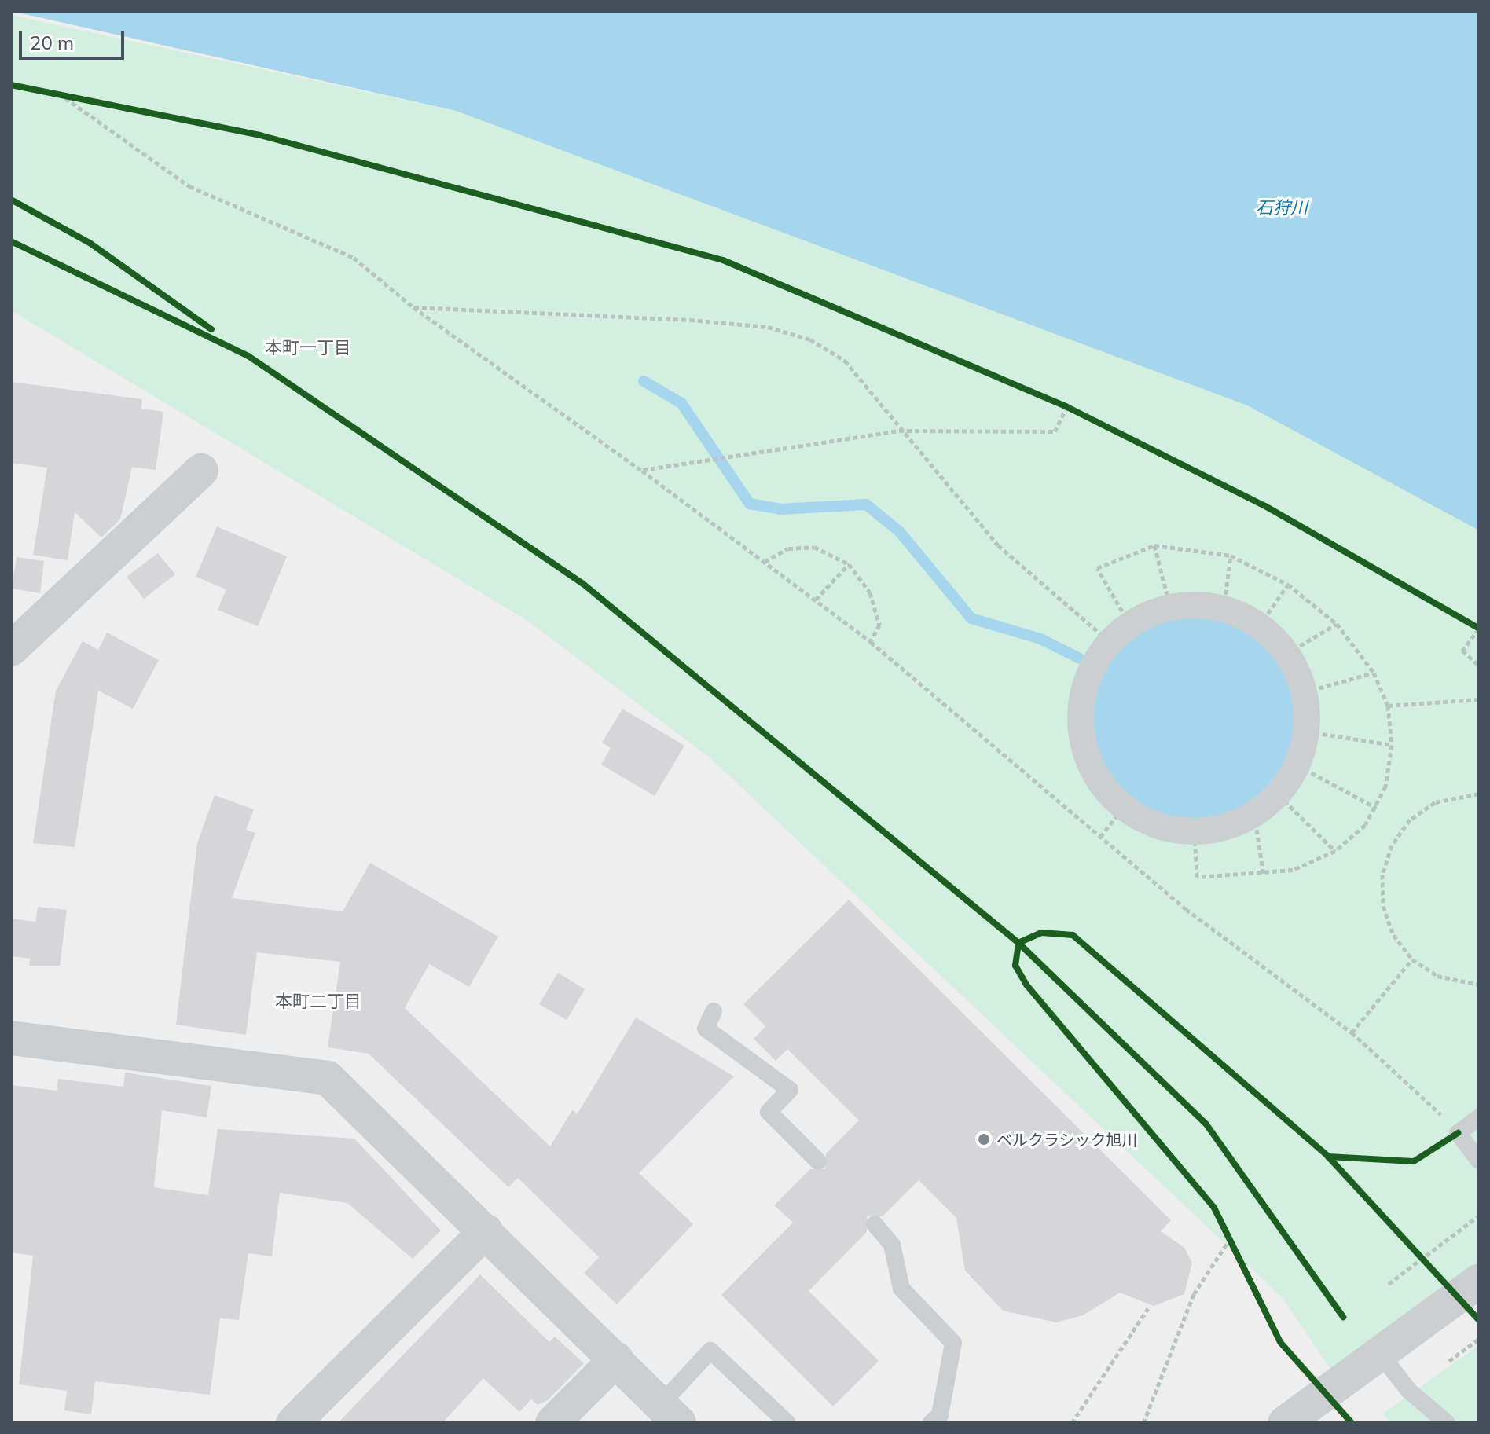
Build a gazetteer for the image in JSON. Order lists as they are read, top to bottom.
{
  "districts": ["本町一丁目", "本町二丁目"],
  "water": ["石狩川"],
  "places": ["ベルクラシック旭川"],
  "scale_bar": "20 m"
}
